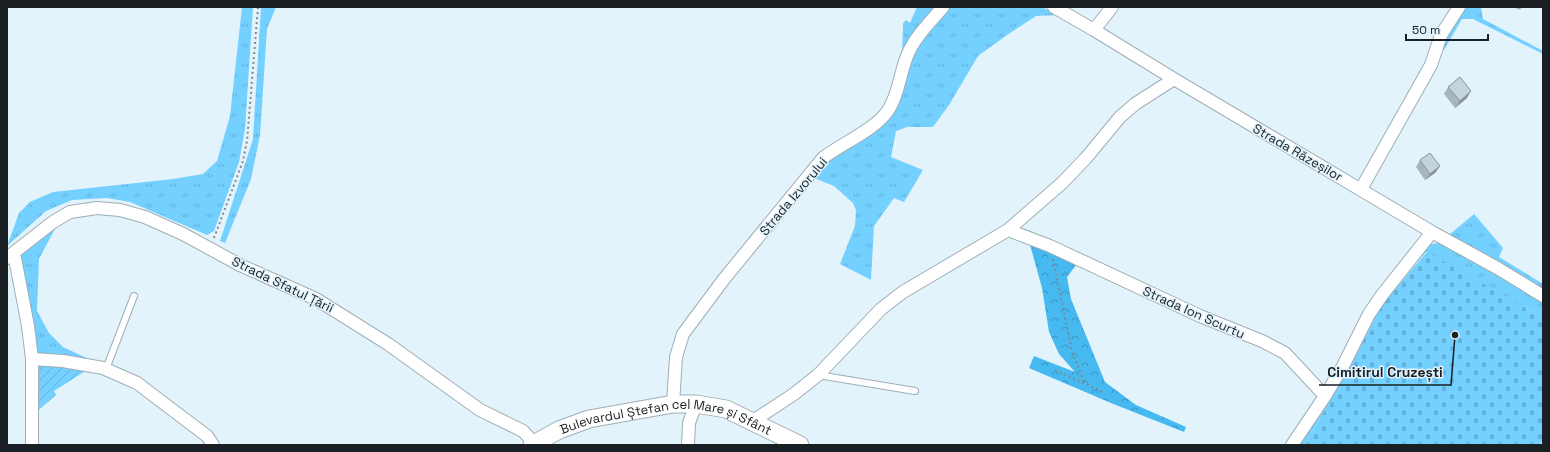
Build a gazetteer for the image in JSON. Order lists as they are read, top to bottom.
{
  "streets": {
    "street": [
      "Strada Răzeșilor",
      "Strada Izvorului",
      "Strada Sfatul Țării",
      "Strada Ion Scurtu",
      "Bulevardul Ștefan cel Mare și Sfânt"
    ]
  },
  "crossings": [
    ["Strada Izvorului", "Bulevardul Ștefan cel Mare și Sfânt"],
    ["Strada Sfatul Țării", "Bulevardul Ștefan cel Mare și Sfânt"]
  ],
  "places": ["Cimitirul Cruzești"],
  "scale_bar": "50 m"
}
